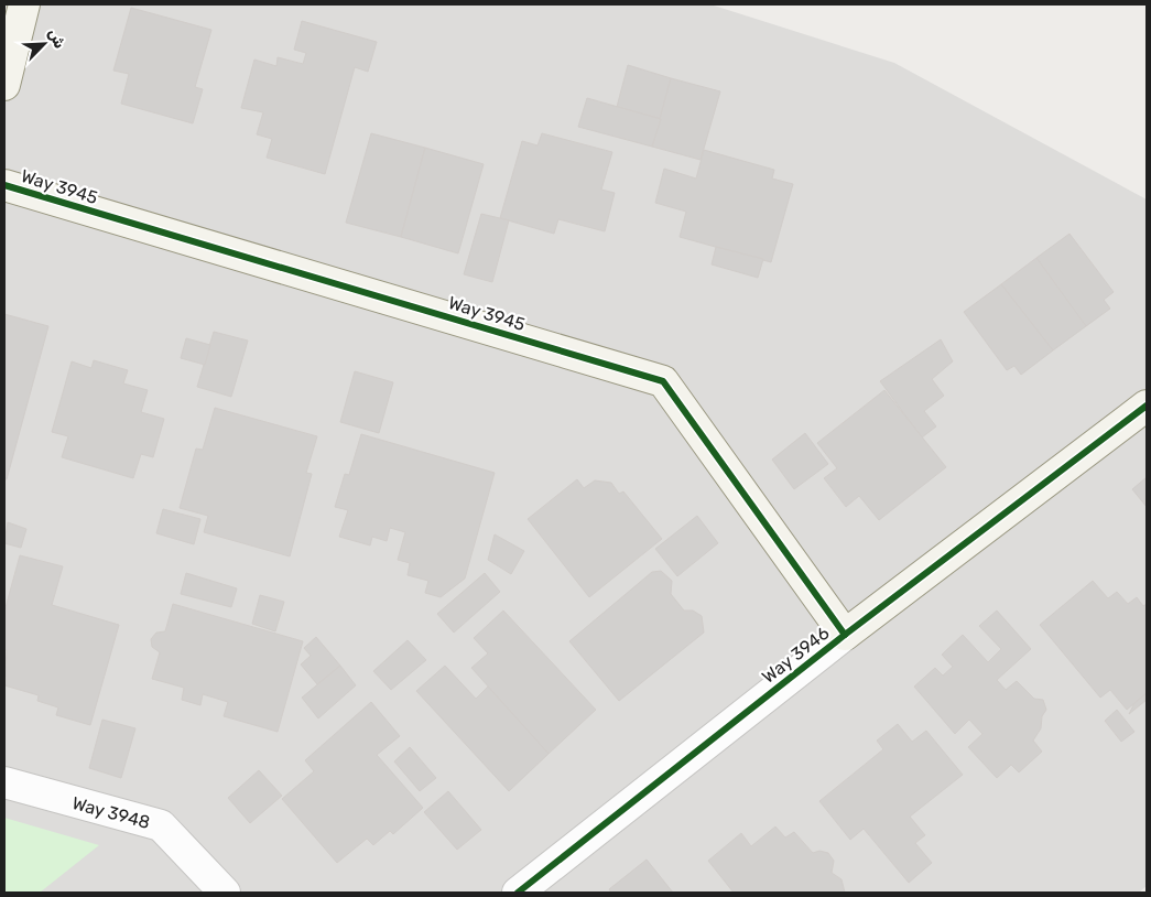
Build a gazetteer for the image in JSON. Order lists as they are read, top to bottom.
{
  "streets": {
    "street": ["Way 3945", "Way 3946", "Way 3948"]
  },
  "crossings": [
    ["Way 3945", "Way 3946"]
  ],
  "north": "top right"
}
